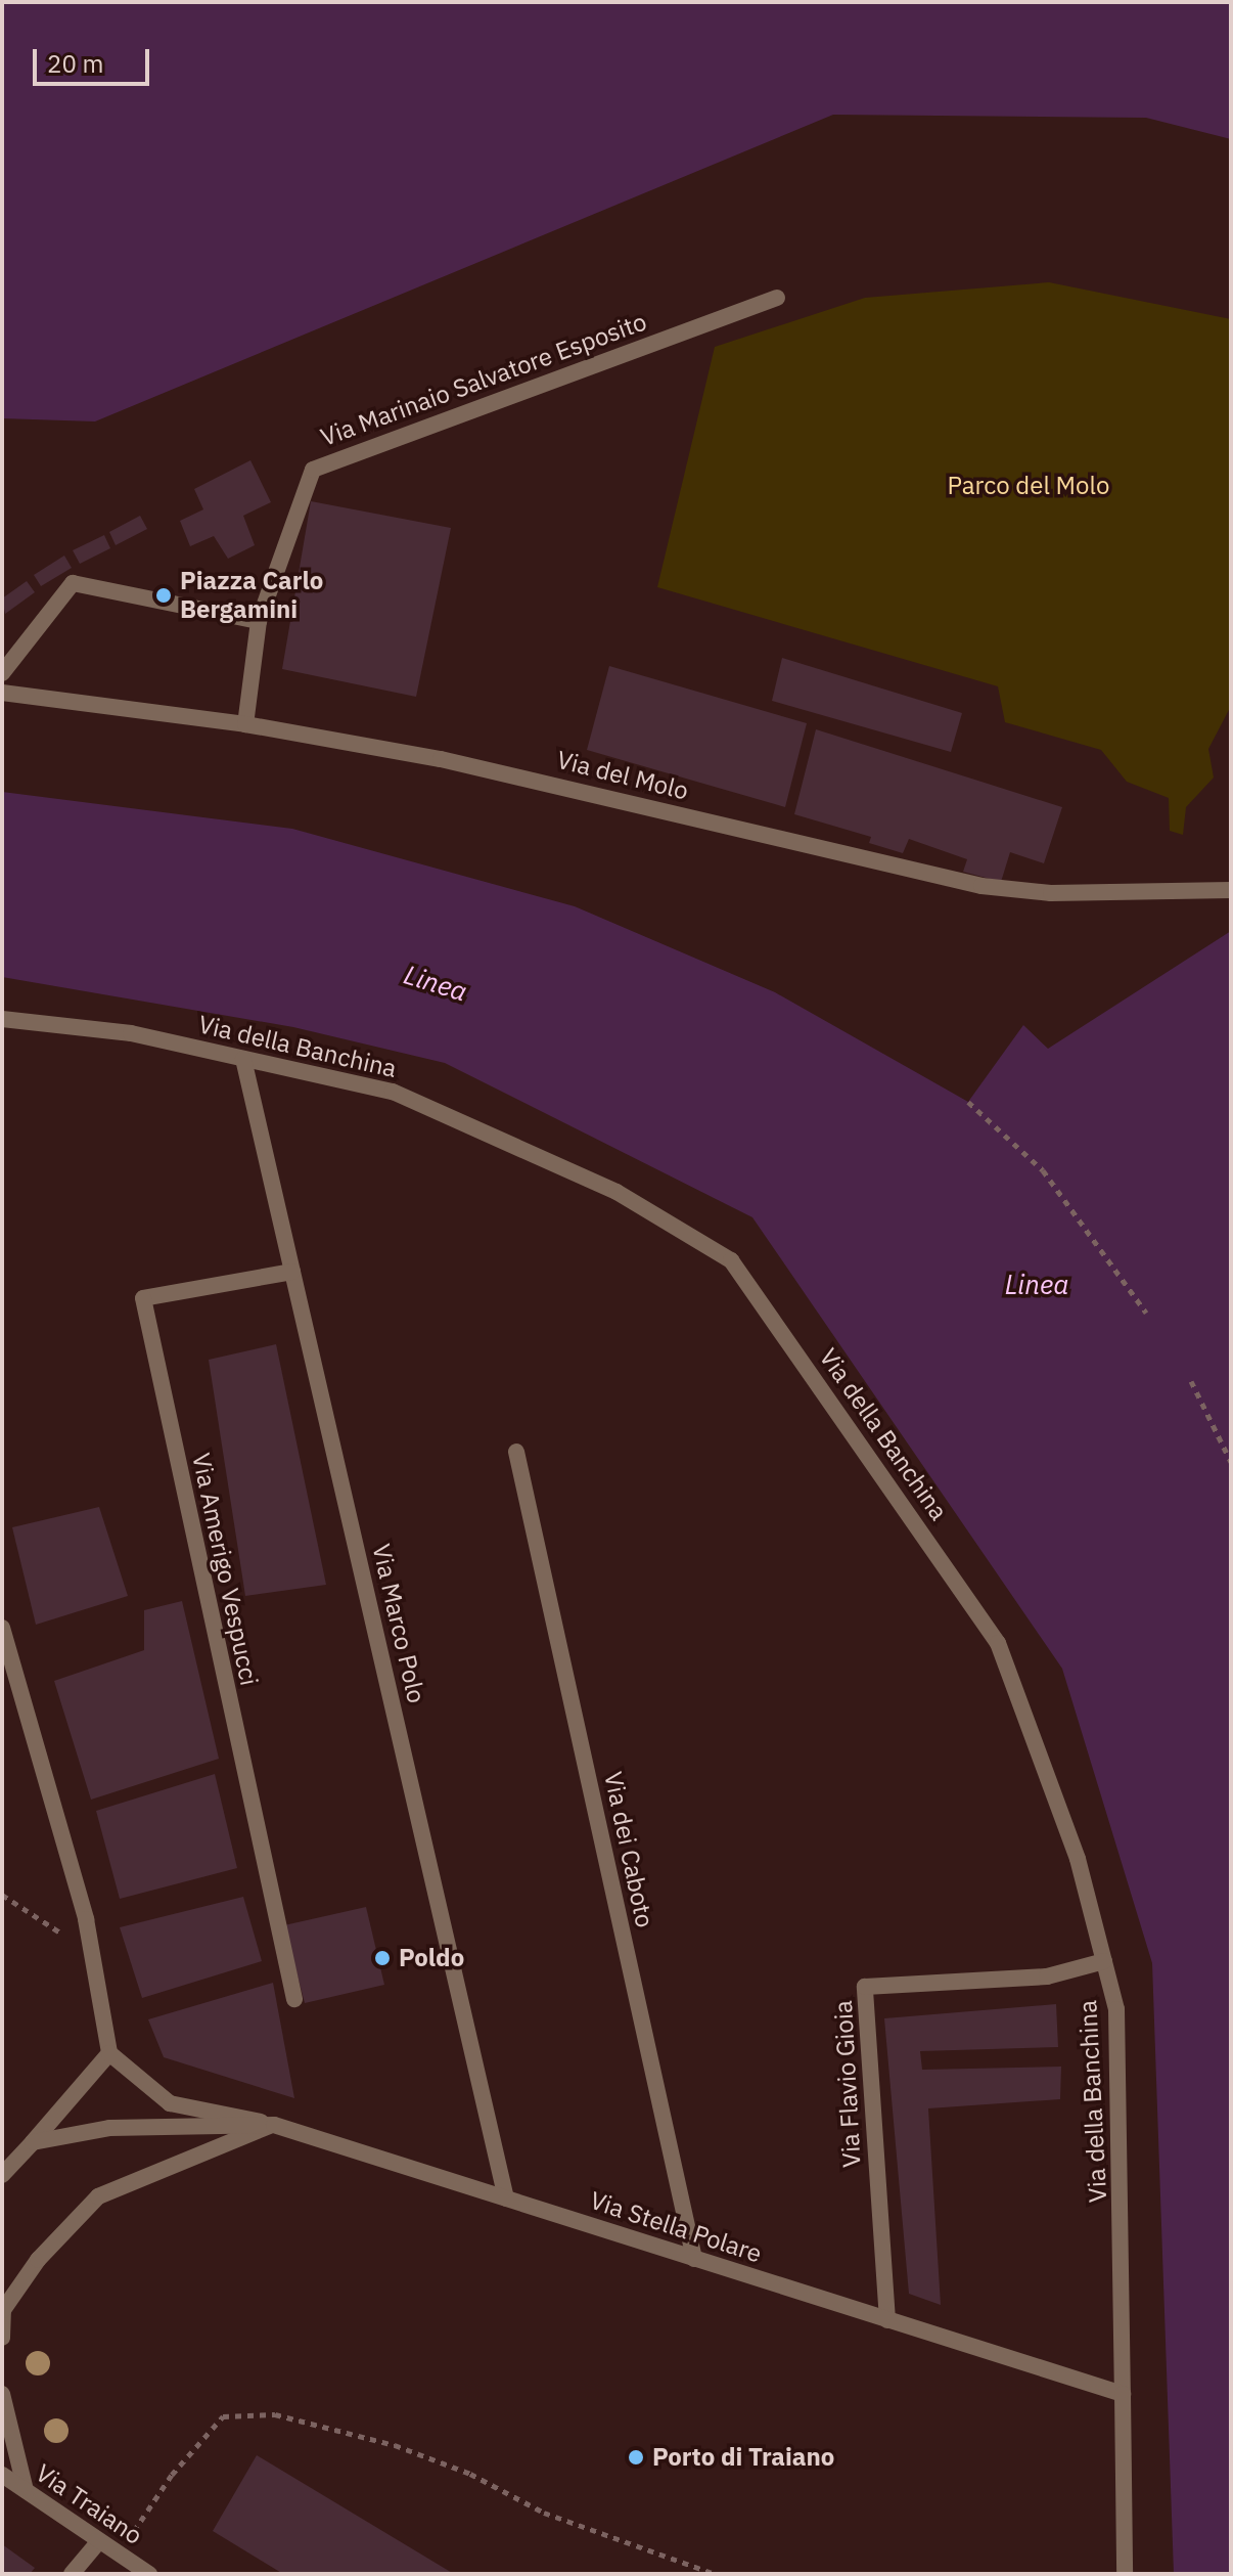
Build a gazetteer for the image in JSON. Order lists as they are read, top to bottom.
{
  "streets": {
    "street": [
      "Via Marinaio Salvatore Esposito",
      "Via del Molo",
      "Via della Banchina",
      "Via Amerigo Vespucci",
      "Via Marco Polo",
      "Via dei Caboto",
      "Via Flavio Gioia",
      "Via Stella Polare",
      "Via Traiano"
    ]
  },
  "crossings": [
    ["Via della Banchina", "Via Marco Polo"],
    ["Via della Banchina", "Via Flavio Gioia"],
    ["Via della Banchina", "Via Stella Polare"],
    ["Via Amerigo Vespucci", "Via Marco Polo"],
    ["Via Marco Polo", "Via Stella Polare"],
    ["Via dei Caboto", "Via Stella Polare"],
    ["Via Flavio Gioia", "Via Stella Polare"]
  ],
  "water": ["Linea"],
  "parks": ["Parco del Molo"],
  "places": ["Piazza Carlo Bergamini", "Poldo", "Porto di Traiano"],
  "scale_bar": "20 m"
}
